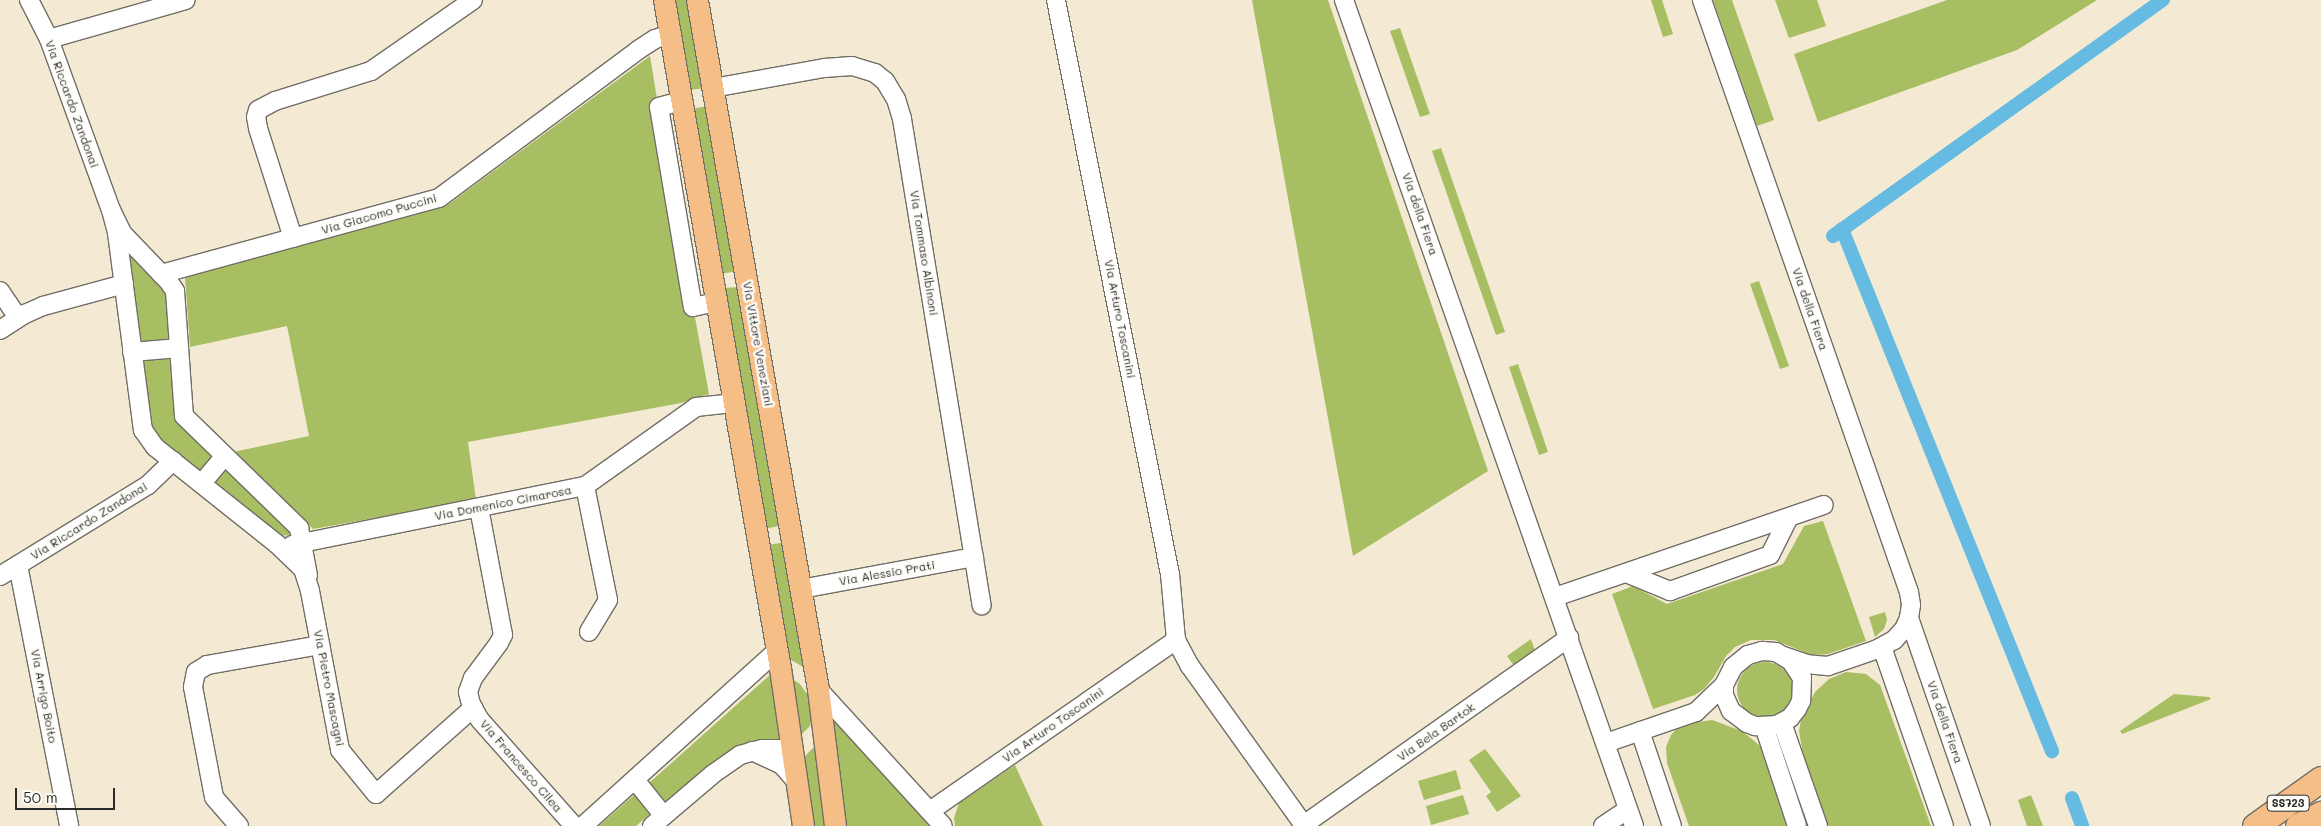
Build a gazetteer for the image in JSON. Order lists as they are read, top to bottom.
{
  "streets": {
    "highway": ["SS723"],
    "main road": ["Via Vittore Veneziani"],
    "street": [
      "Via Riccardo Zandonai",
      "Via Giacomo Puccini",
      "Via della Fiera",
      "Via Tommaso Albinoni",
      "Via Arturo Toscanini",
      "Via Domenico Cimarosa",
      "Via Alessio Prati",
      "Via Pietro Mascagni",
      "Via Arrigo Boito",
      "Via Bela Bartok",
      "Via Francesco Cilea"
    ]
  },
  "crossings": [
    ["Via Riccardo Zandonai", "Via Giacomo Puccini"],
    ["Via Riccardo Zandonai", "Via Pietro Mascagni"],
    ["Via Riccardo Zandonai", "Via Arrigo Boito"],
    ["Via della Fiera", "Via Bela Bartok"],
    ["Via Tommaso Albinoni", "Via Vittore Veneziani"],
    ["Via Tommaso Albinoni", "Via Alessio Prati"],
    ["Via Arturo Toscanini", "Via Bela Bartok"],
    ["Via Vittore Veneziani", "Via Alessio Prati"],
    ["Via Domenico Cimarosa", "Via Pietro Mascagni"],
    ["Via Domenico Cimarosa", "Via Francesco Cilea"],
    ["Via Pietro Mascagni", "Via Francesco Cilea"]
  ],
  "scale_bar": "50 m"
}
